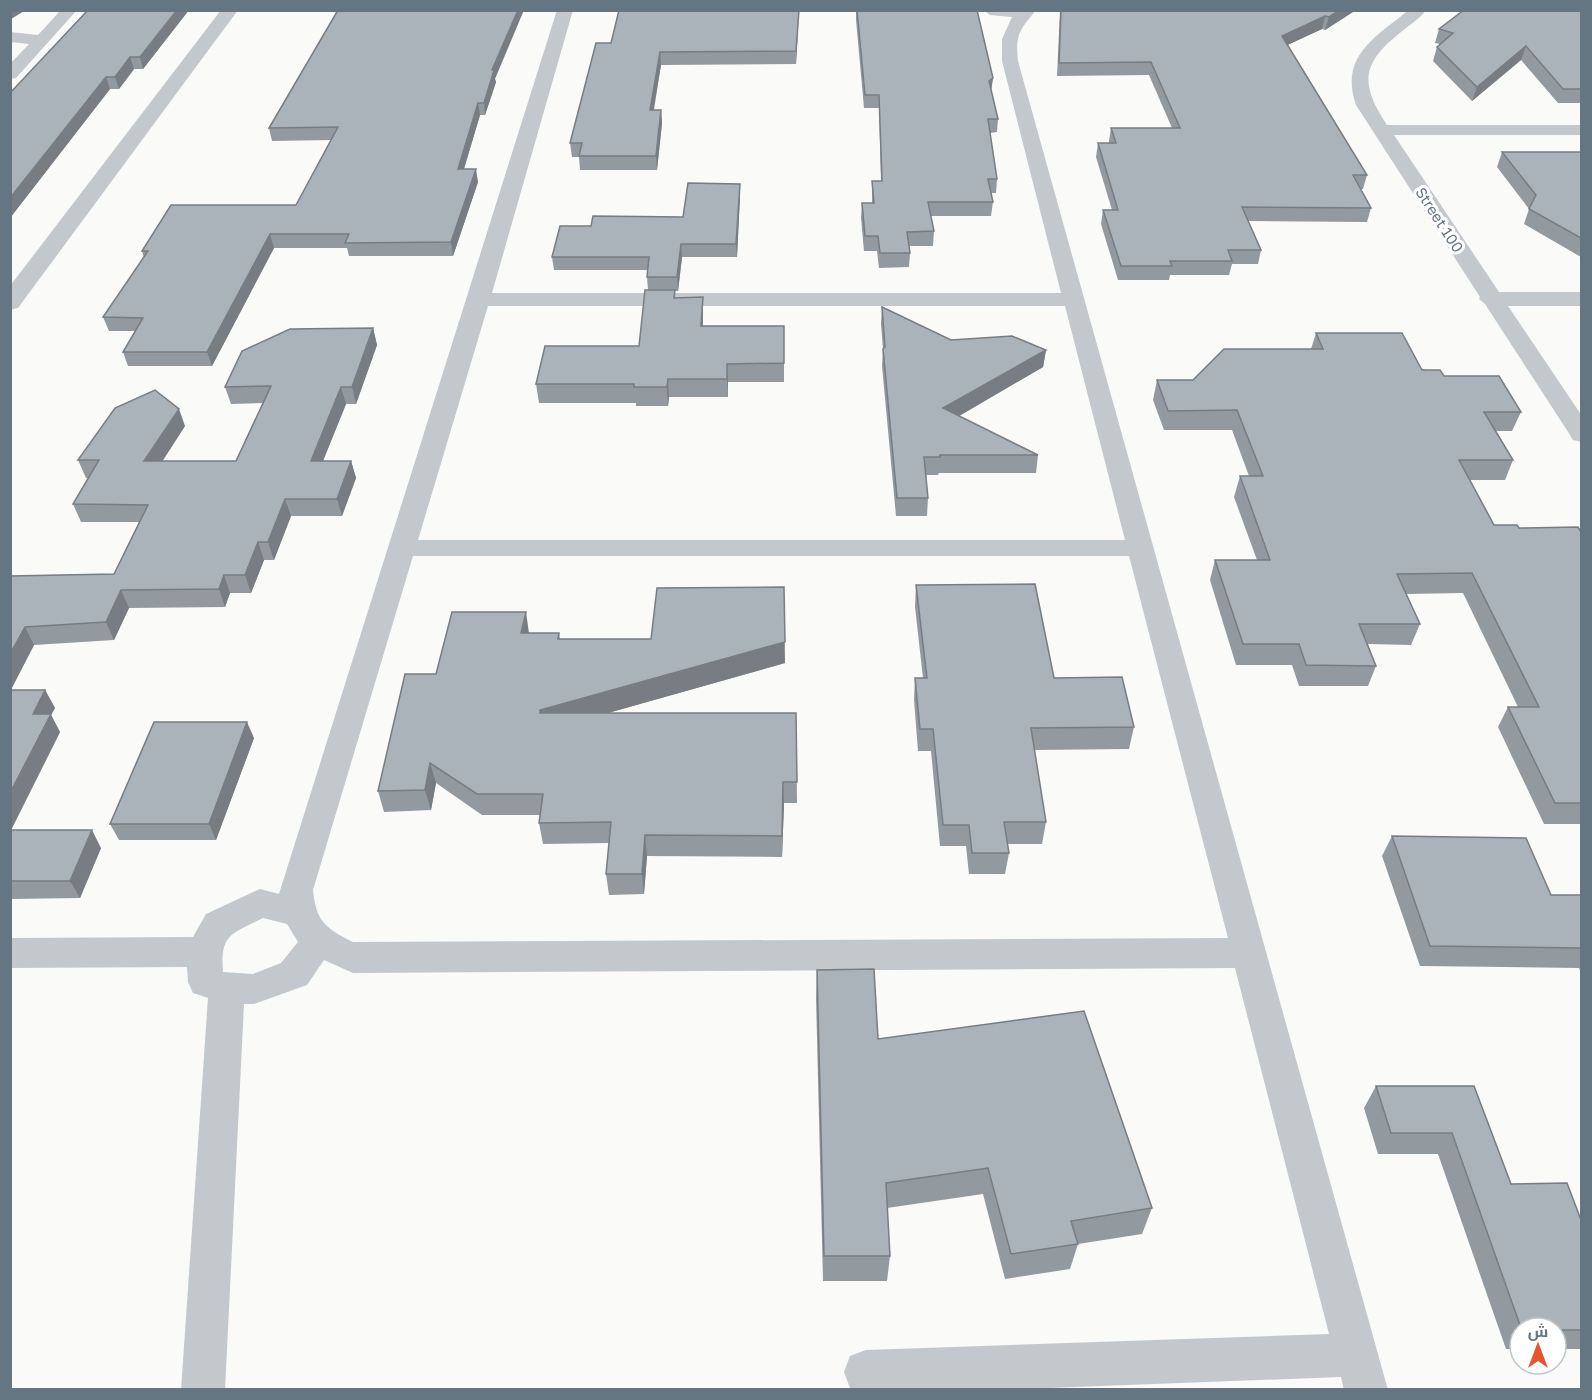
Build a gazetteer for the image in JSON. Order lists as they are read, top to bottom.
{
  "streets": {
    "street": ["Street 100"]
  },
  "north": "top"
}
